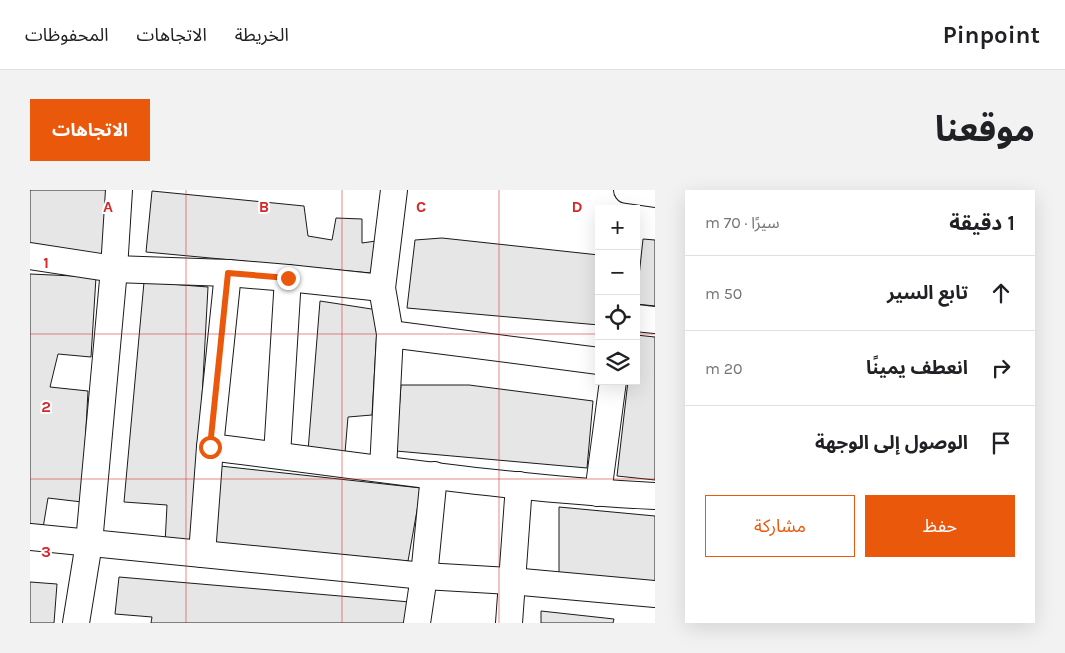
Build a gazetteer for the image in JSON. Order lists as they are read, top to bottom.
{
  "page": {
    "header": "Pinpoint",
    "nav": ["الخريطة", "الاتجاهات", "المحفوظات"],
    "title": "موقعنا",
    "buttons": [
      "الاتجاهات",
      ["حفظ", "مشاركة"]
    ],
    "heading": ["1 دقيقة", "سيرًا · 70 m"],
    "map_buttons": ["+", "−"],
    "list": [
      ["تابع السير", "50 m"],
      ["انعطف يمينًا", "20 m"],
      "الوصول إلى الوجهة"
    ]
  },
  "grid": {
    "columns": [
      "A",
      "B",
      "C",
      "D"
    ],
    "rows": ["1", "2", "3"]
  }
}
